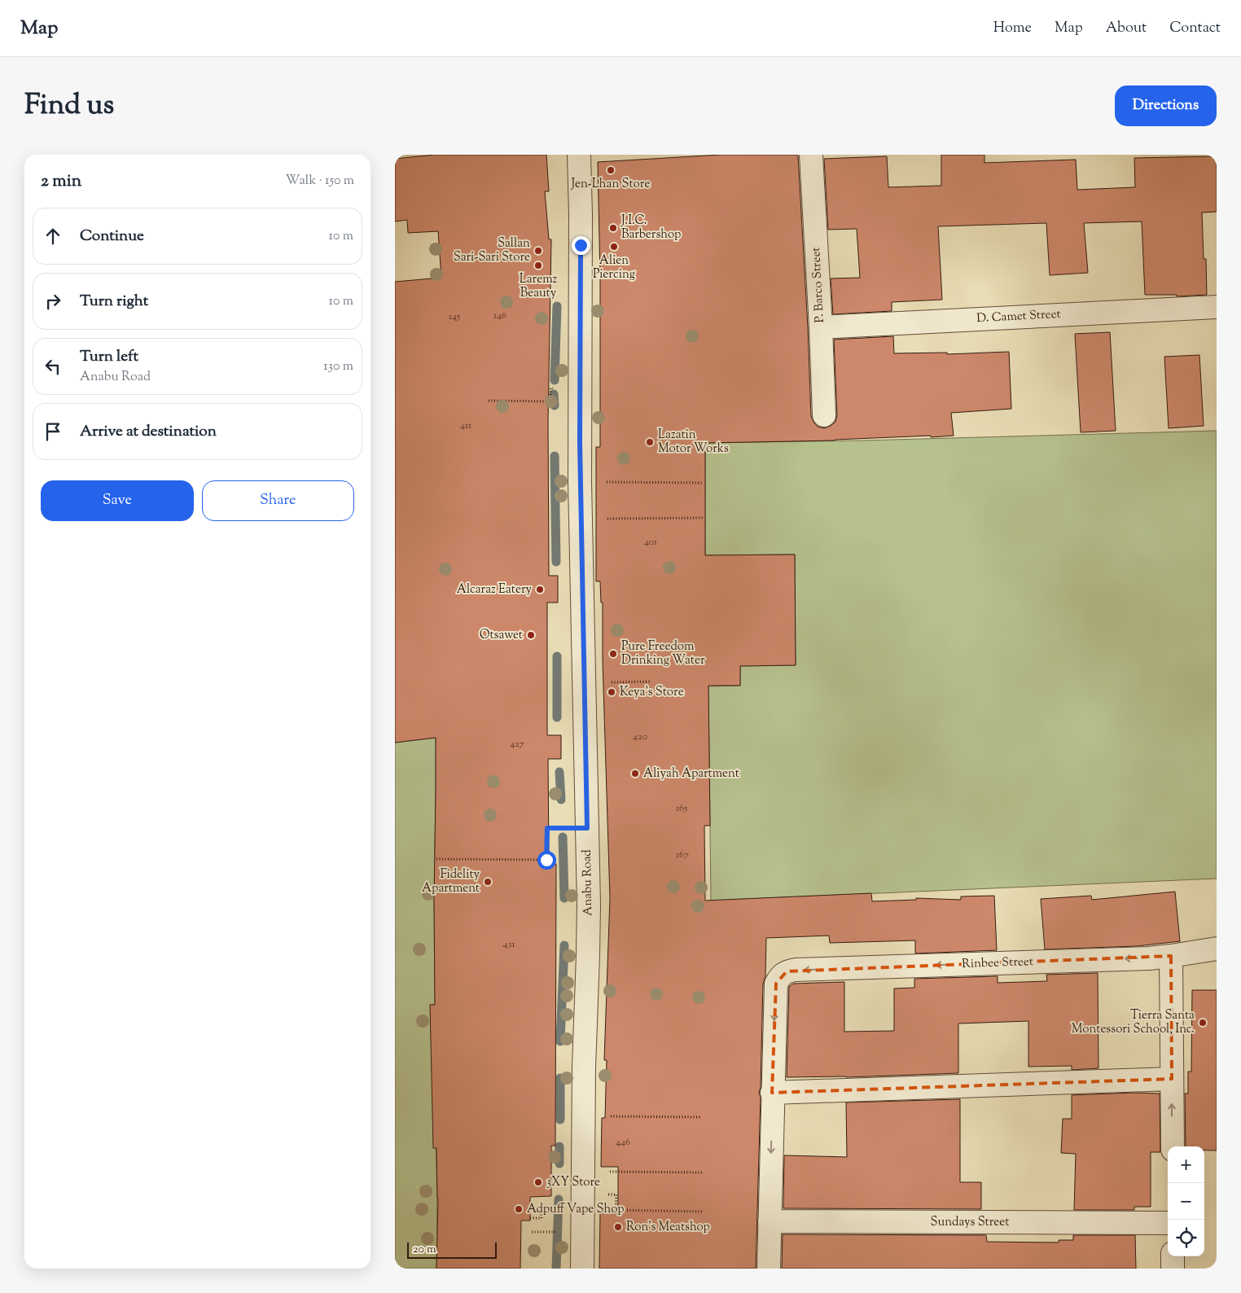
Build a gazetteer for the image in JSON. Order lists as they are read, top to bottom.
{
  "streets": {
    "street": [
      "P. Barco Street",
      "D. Camet Street",
      "Anabu Road",
      "Rinbee Street",
      "Sundays Street"
    ]
  },
  "crossings": [
    ["P. Barco Street", "D. Camet Street"]
  ],
  "places": [
    "Jen-Lhan Store",
    "J.I.C. Barbershop",
    "Alien Piercing",
    "Sallan Sari-Sari Store",
    "Laremz Beauty",
    "Lazatin Motor Works",
    "Alcaraz Eatery",
    "Otsawet",
    "Pure Freedom Drinking Water",
    "Keya's Store",
    "Aliyah Apartment",
    "Fidelity Apartment",
    "Tierra Santa Montessori School, Inc.",
    "3XY Store",
    "Adpuff Vape Shop",
    "Ron's Meatshop"
  ],
  "house_numbers": [
    "146",
    "145",
    "411",
    "401",
    "420",
    "427",
    "165",
    "167",
    "431",
    "446"
  ],
  "scale_bar": "20 m",
  "page": {
    "header": "Map",
    "nav": [
      "Home",
      "Map",
      "About",
      "Contact"
    ],
    "title": "Find us",
    "buttons": [
      "Directions",
      ["Save", "Share"]
    ],
    "heading": ["2 min", "Walk · 150 m"],
    "list": [
      ["Continue", "10 m"],
      ["Turn right", "10 m"],
      ["Turn left", "Anabu Road", "130 m"],
      "Arrive at destination"
    ],
    "map_buttons": ["+", "−"],
    "scale": "20 m"
  }
}
